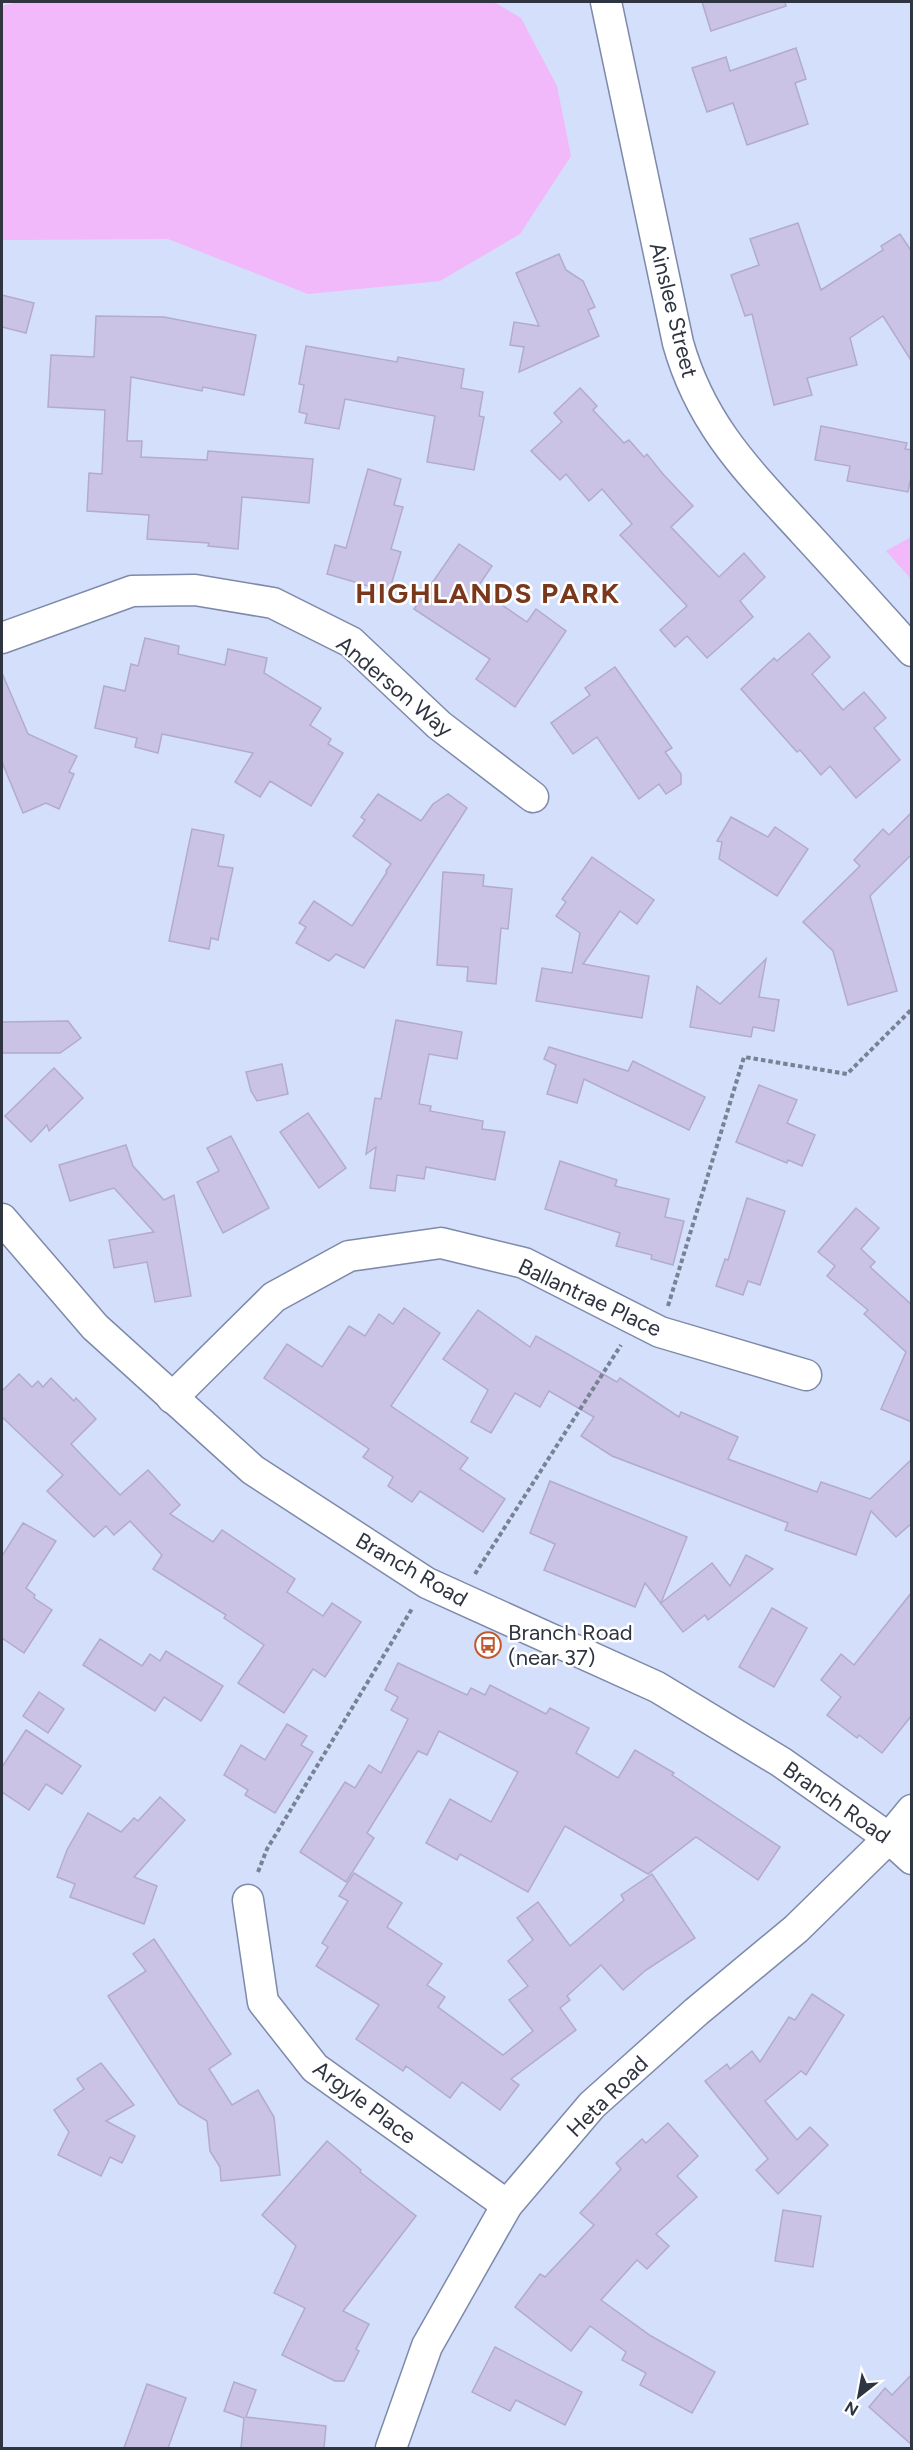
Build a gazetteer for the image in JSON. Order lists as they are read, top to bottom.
{
  "streets": {
    "street": [
      "Ainslee Street",
      "Anderson Way",
      "Ballantrae Place",
      "Branch Road",
      "Heta Road",
      "Argyle Place"
    ]
  },
  "crossings": [
    ["Ballantrae Place", "Branch Road"],
    ["Branch Road", "Heta Road"],
    ["Heta Road", "Argyle Place"]
  ],
  "districts": ["HIGHLANDS PARK"],
  "places": {
    "bus stop": ["Branch Road (near 37)"]
  },
  "north": "bottom left"
}
